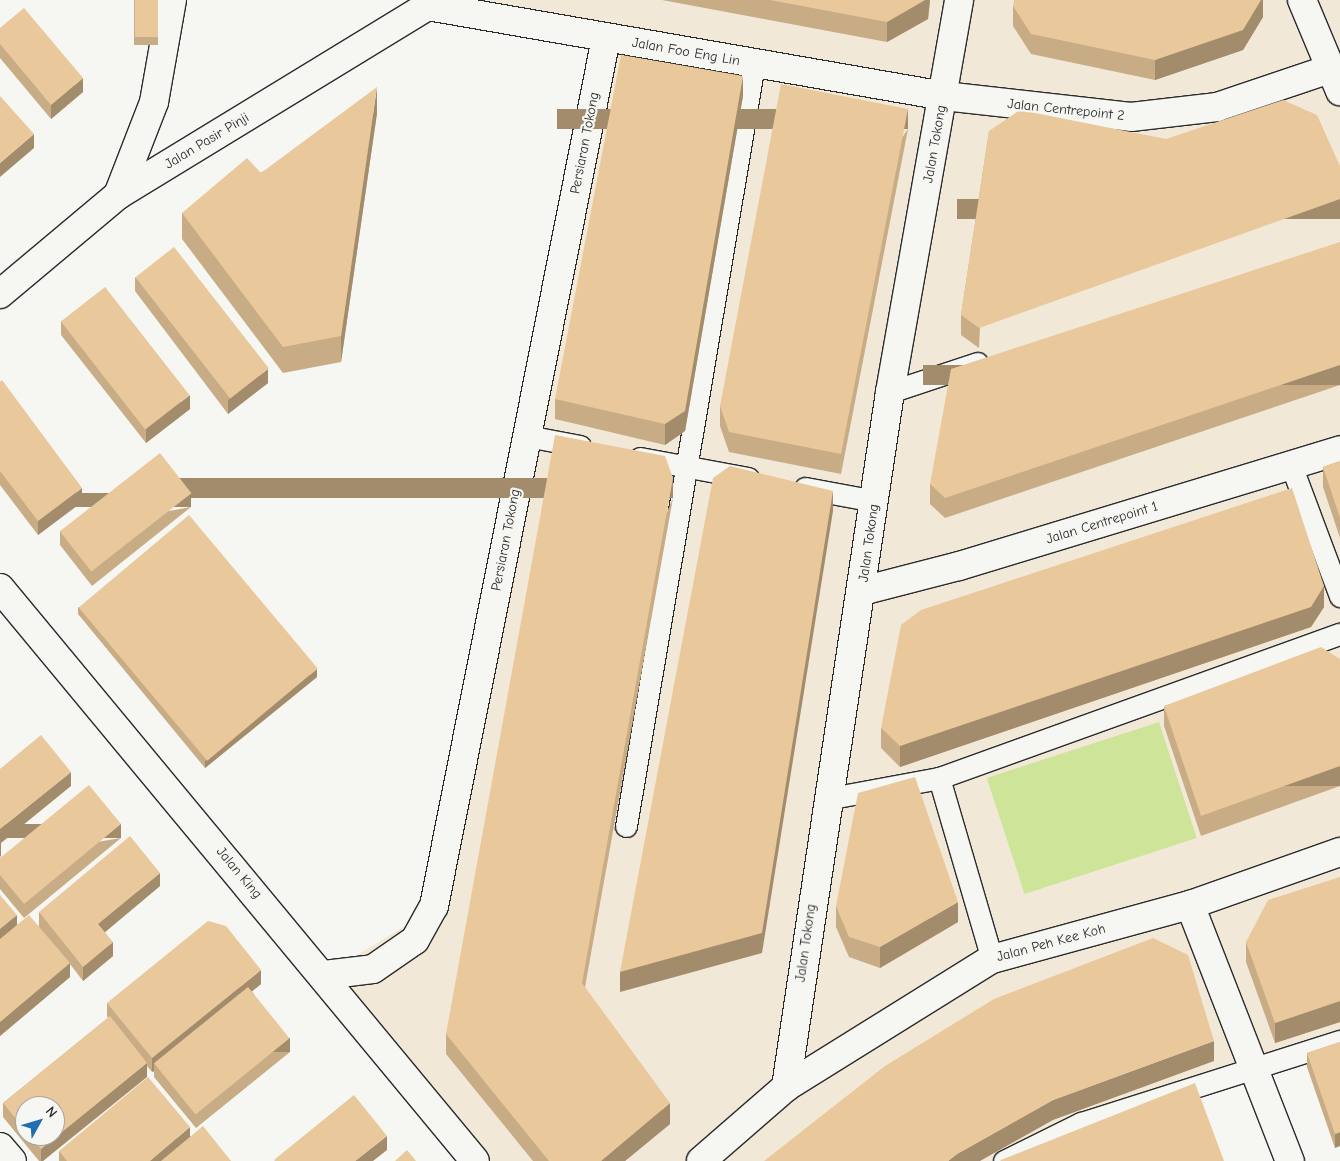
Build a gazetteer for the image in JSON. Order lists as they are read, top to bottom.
{
  "streets": {
    "street": [
      "Jalan Foo Eng Lin",
      "Jalan Centrepoint 2",
      "Jalan Pasir Pinji",
      "Persiaran Tokong",
      "Jalan Tokong",
      "Jalan Centrepoint 1",
      "Jalan King",
      "Jalan Peh Kee Koh"
    ]
  },
  "crossings": [
    ["Jalan Foo Eng Lin", "Jalan Centrepoint 2"],
    ["Jalan Foo Eng Lin", "Jalan Pasir Pinji"],
    ["Jalan Foo Eng Lin", "Persiaran Tokong"],
    ["Jalan Foo Eng Lin", "Jalan Tokong"],
    ["Jalan Centrepoint 2", "Jalan Tokong"],
    ["Persiaran Tokong", "Jalan King"],
    ["Jalan Tokong", "Jalan Centrepoint 1"],
    ["Jalan Tokong", "Jalan Peh Kee Koh"]
  ],
  "north": "top right"
}
